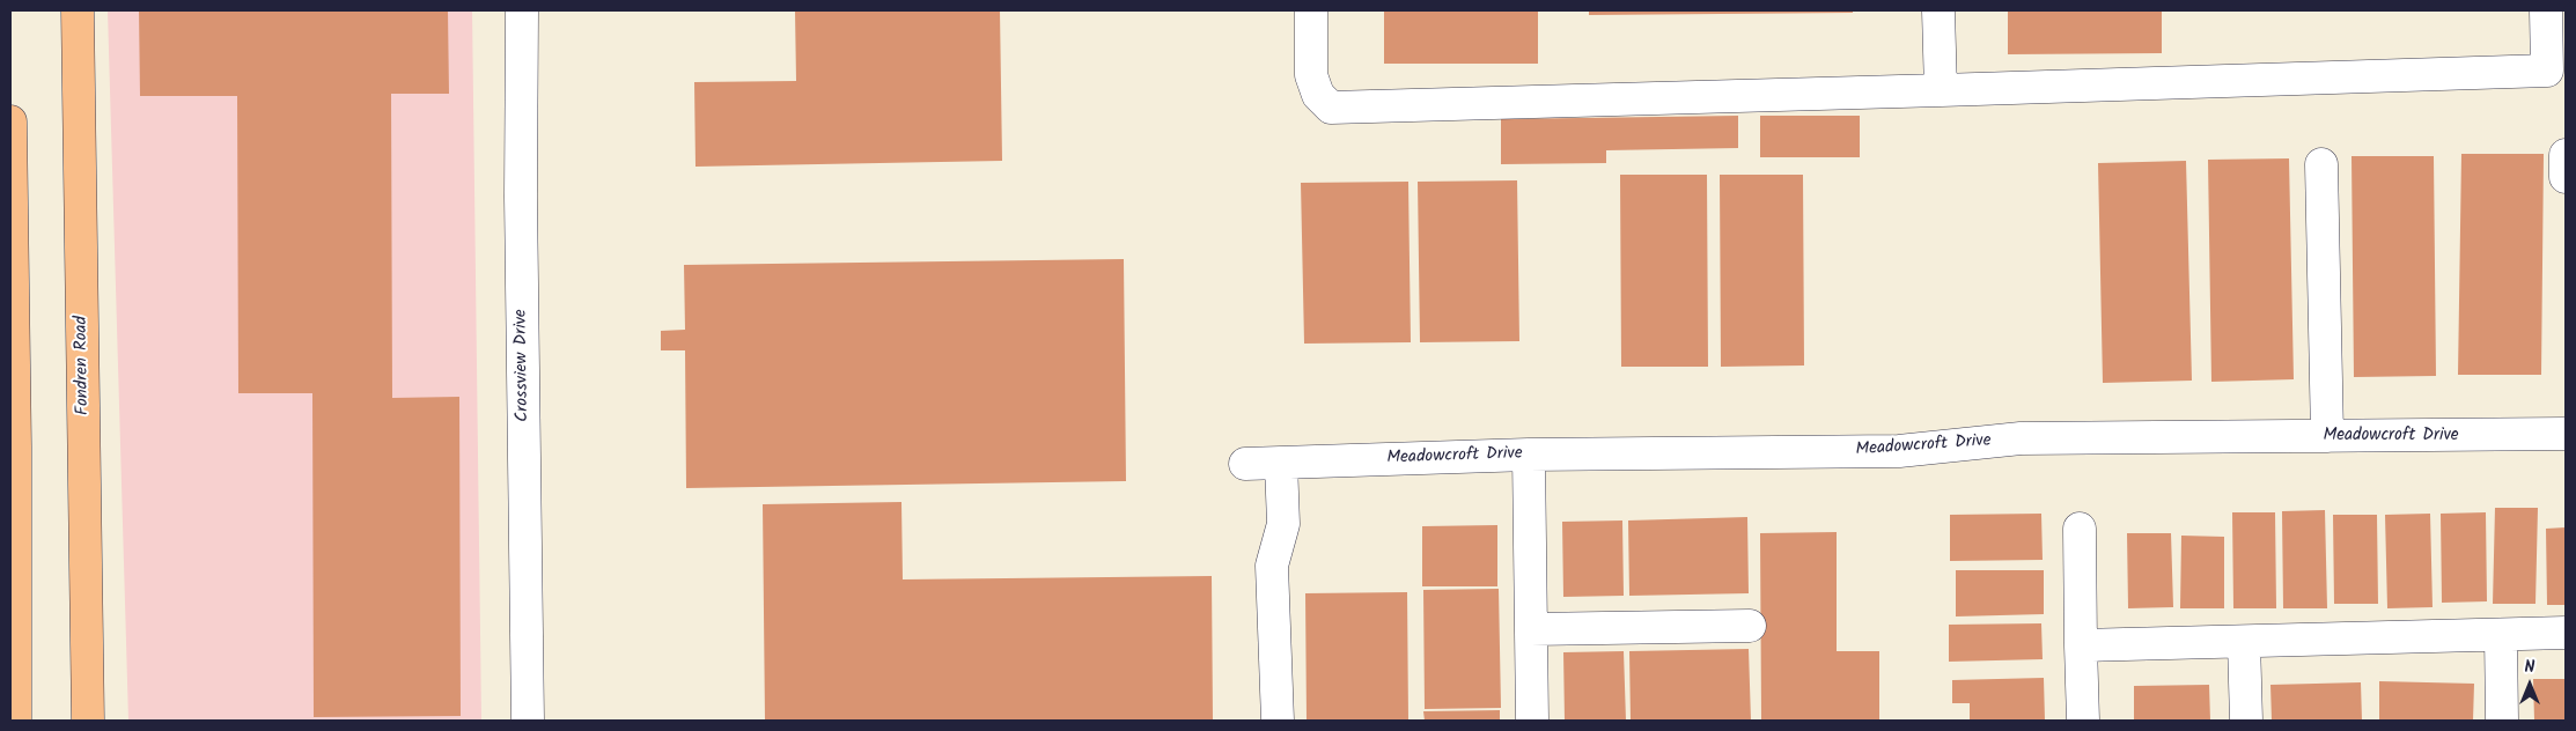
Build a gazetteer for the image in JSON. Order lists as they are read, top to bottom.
{
  "streets": {
    "main road": ["Fondren Road"],
    "street": ["Crossview Drive", "Meadowcroft Drive"]
  },
  "north": "top"
}
